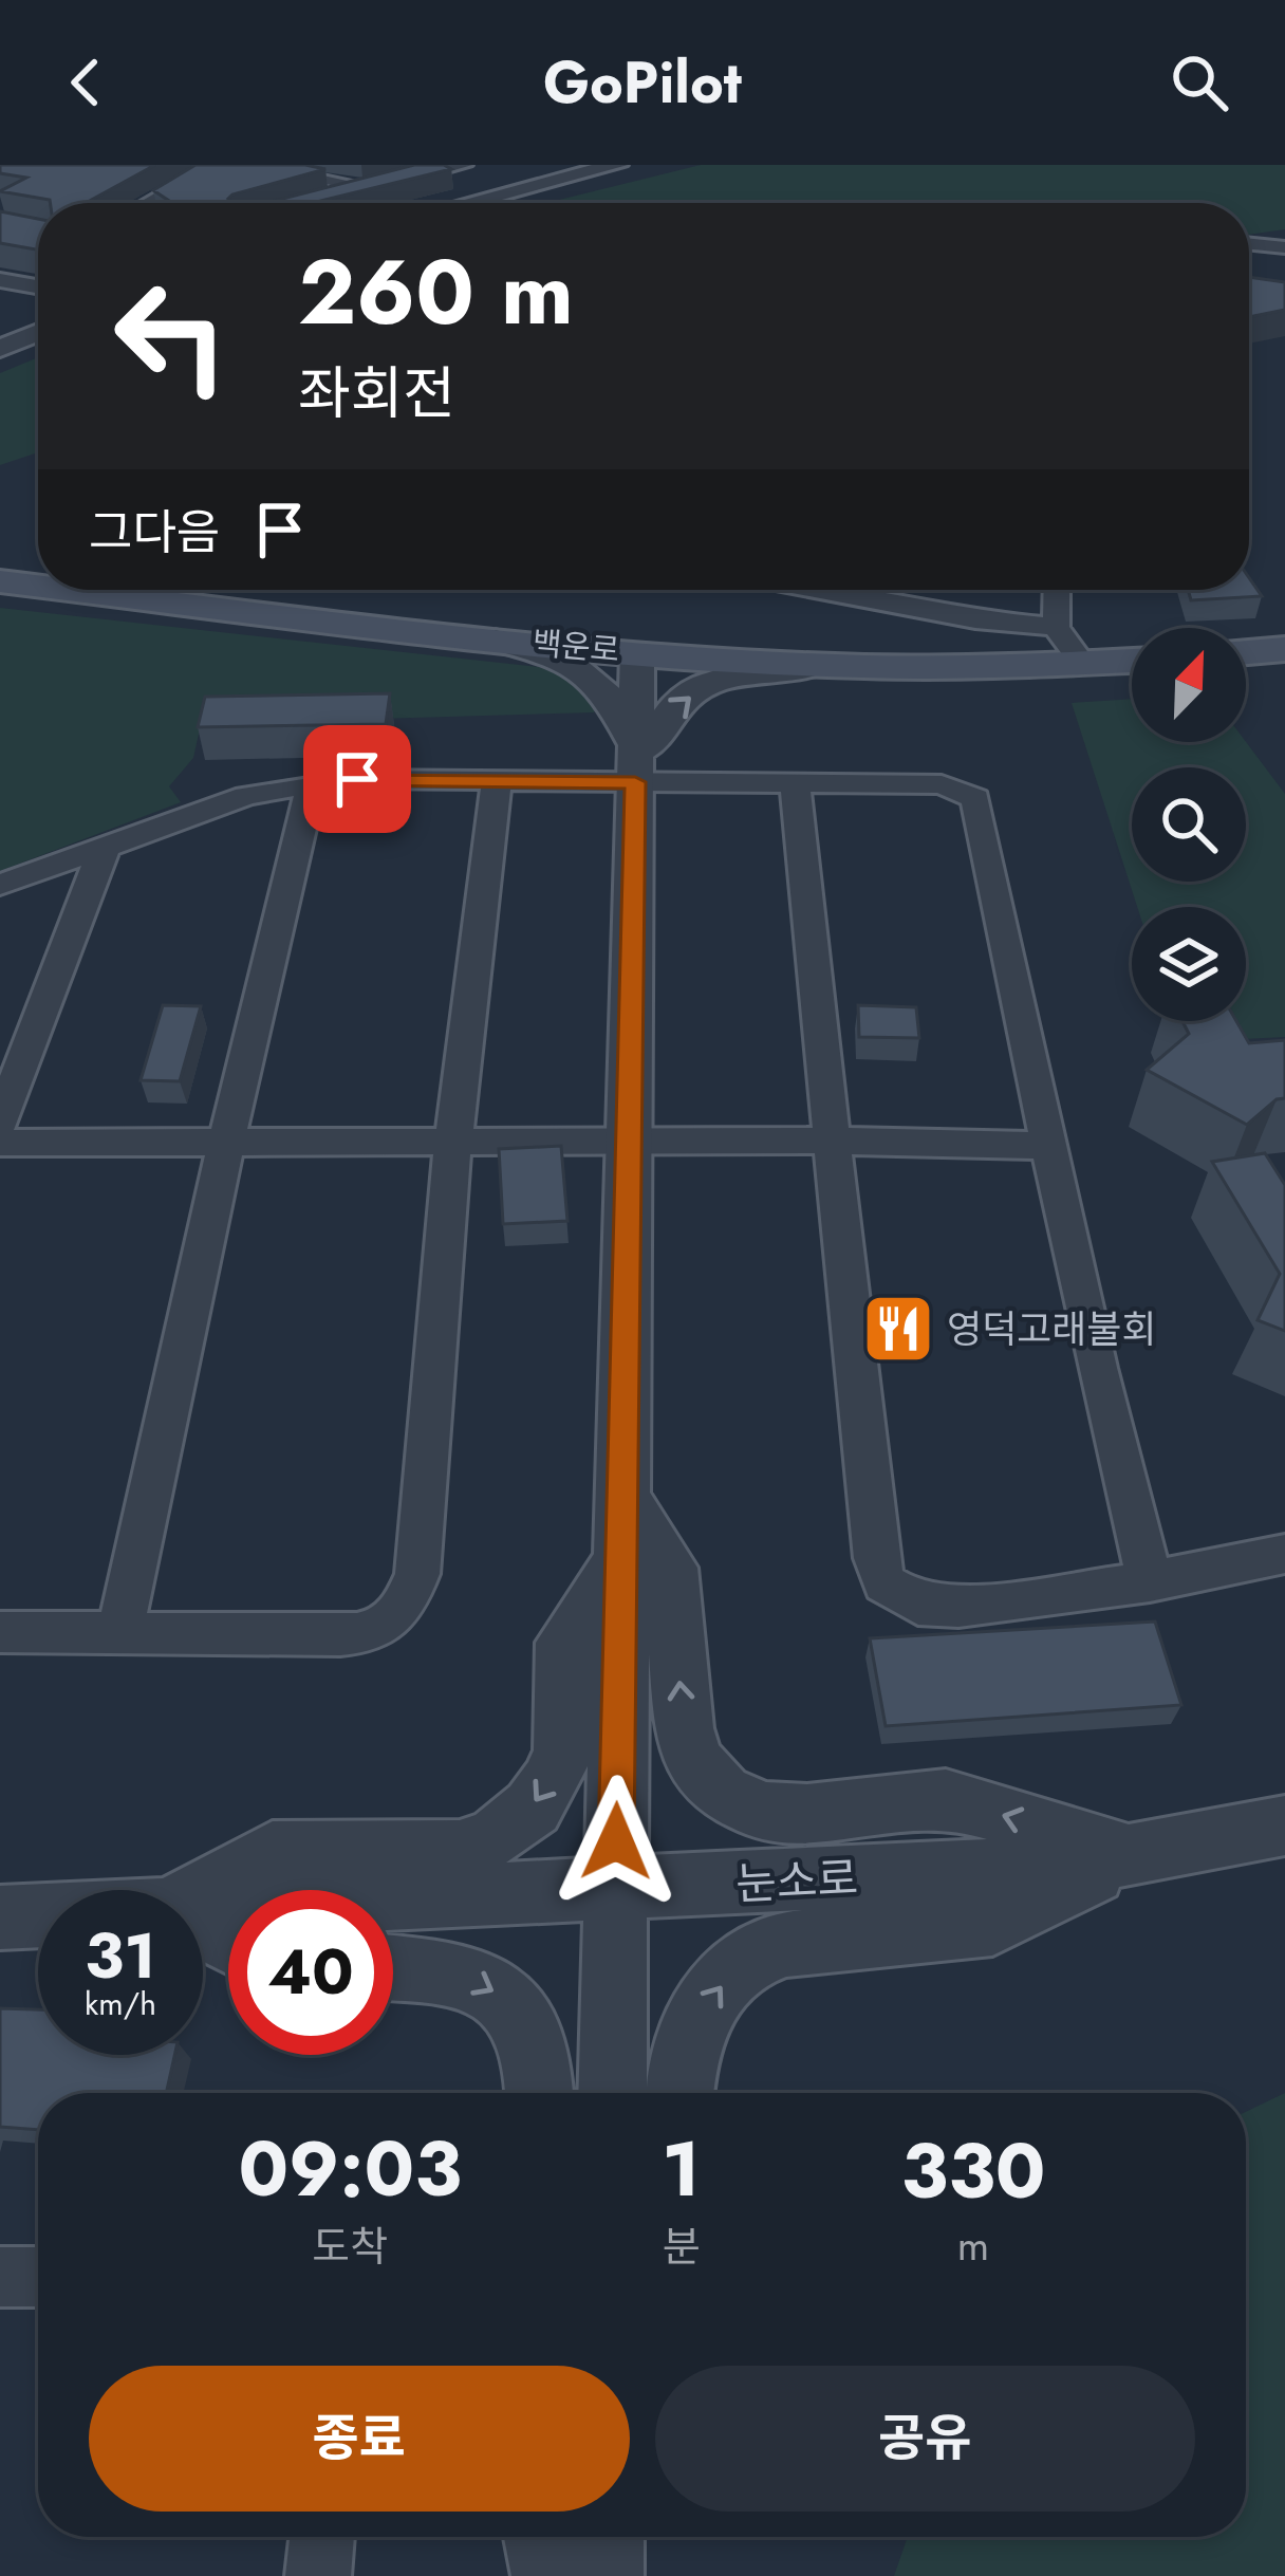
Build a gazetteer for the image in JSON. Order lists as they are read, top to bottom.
{
  "streets": {
    "main road": ["백운로"],
    "street": ["눈소로"]
  },
  "places": {
    "restaurant": ["영덕고래불회"]
  },
  "north": "top right",
  "page": {
    "header": "GoPilot",
    "turn": ["260 m", "좌회전"],
    "then": "그다음",
    "speed": "31 km/h",
    "limit": "40",
    "eta": [
      "09:03",
      "도착",
      "1",
      "분",
      "330",
      "m"
    ],
    "buttons": ["종료", "공유"]
  }
}
